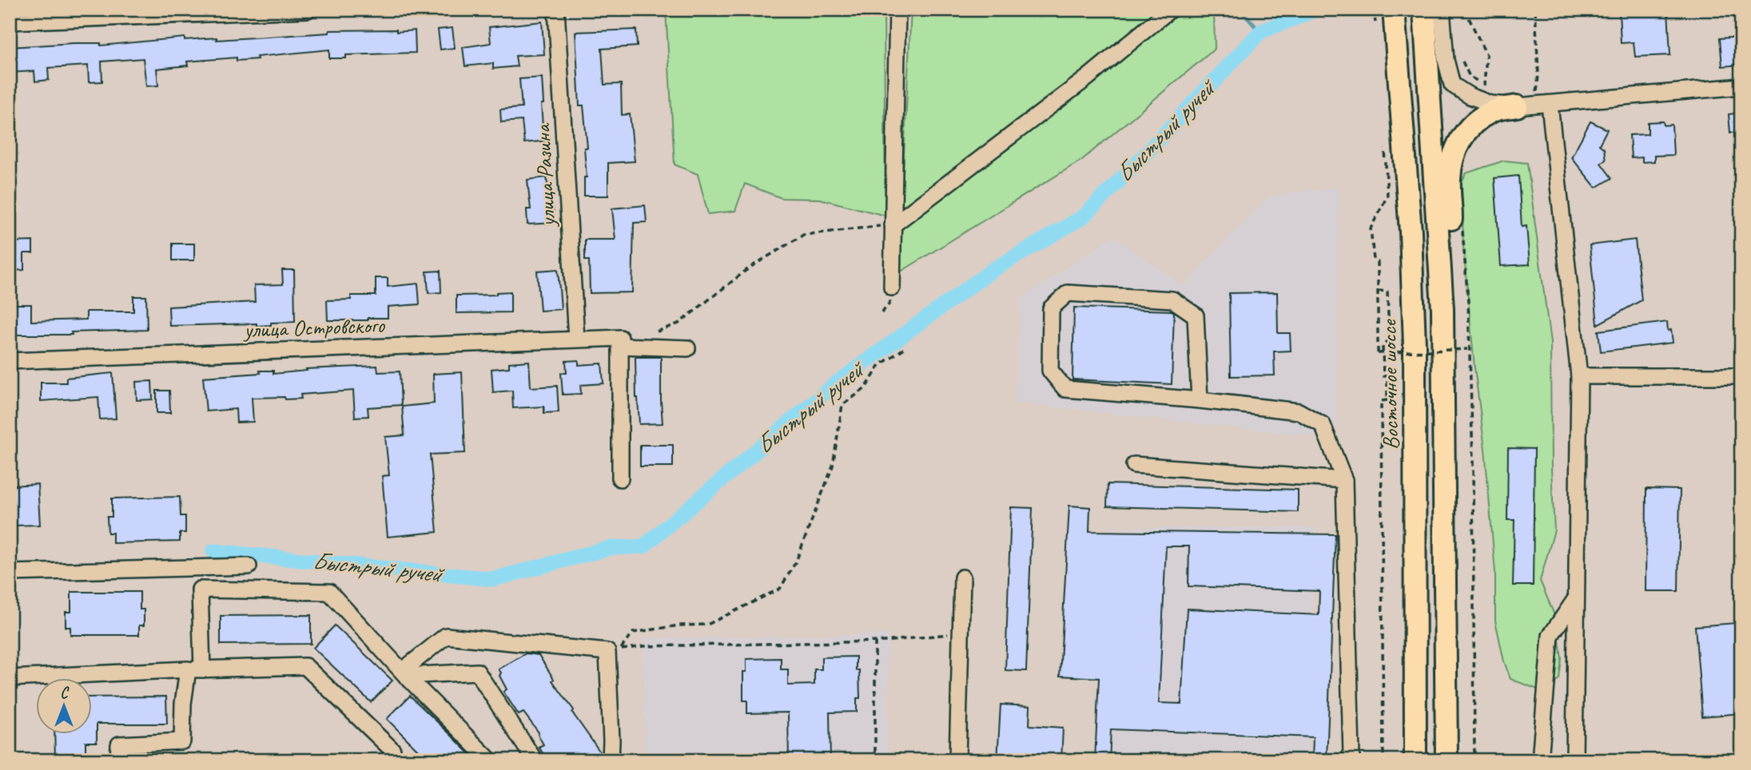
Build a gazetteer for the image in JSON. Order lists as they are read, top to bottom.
{
  "streets": {
    "highway": ["Восточное шоссе"],
    "street": ["улица Разина", "улица Островского"]
  },
  "crossings": [
    ["улица Разина", "улица Островского"]
  ],
  "water": ["Быстрый ручей"],
  "north": "top"
}
